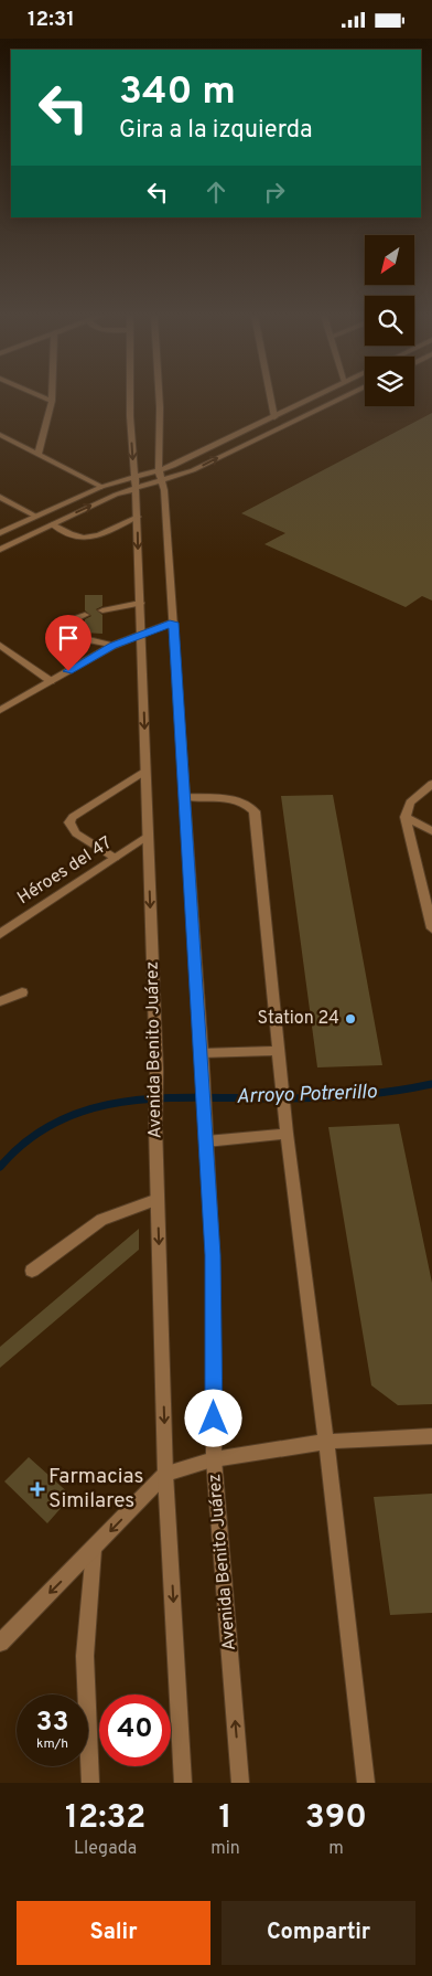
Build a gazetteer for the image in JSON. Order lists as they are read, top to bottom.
{
  "streets": {
    "street": ["Héroes del 47", "Avenida Benito Juárez"]
  },
  "crossings": [
    ["Héroes del 47", "Avenida Benito Juárez"]
  ],
  "water": ["Arroyo Potrerillo"],
  "places": {
    "other": ["Station 24"],
    "health": ["Farmacias Similares"]
  },
  "north": "bottom left",
  "page": {
    "status": "12:31",
    "turn": ["340 m", "Gira a la izquierda"],
    "speed": "33 km/h",
    "limit": "40",
    "eta": [
      "12:32",
      "Llegada",
      "1",
      "min",
      "390",
      "m"
    ],
    "buttons": ["Salir", "Compartir"]
  }
}
